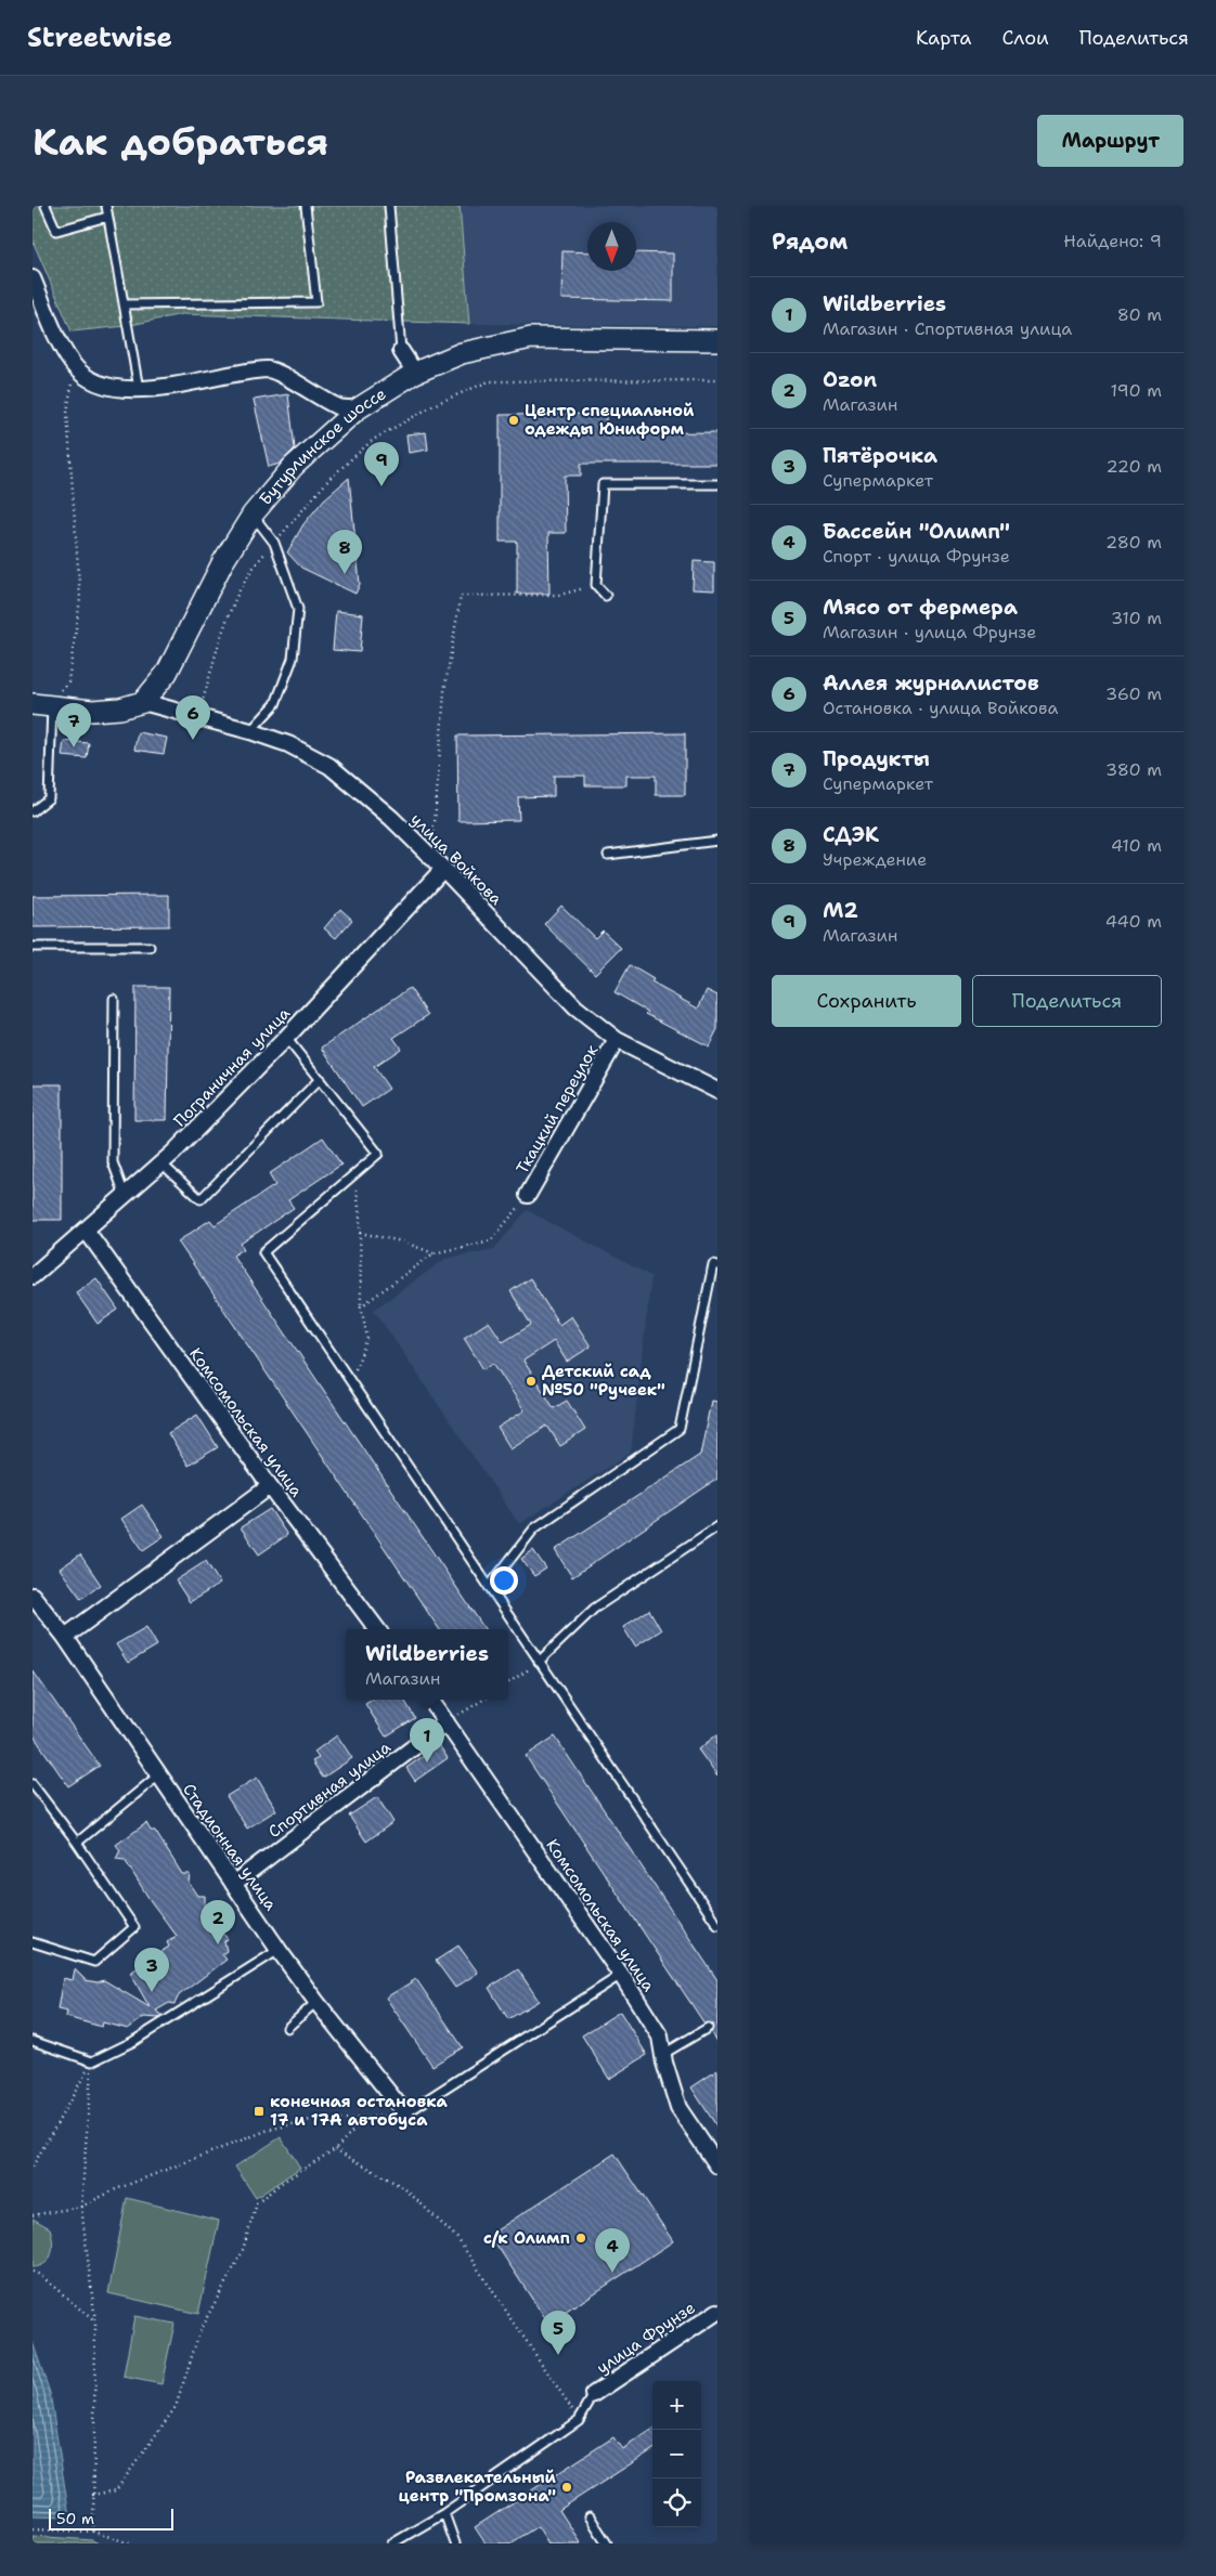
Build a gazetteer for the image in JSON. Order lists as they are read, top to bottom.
{
  "streets": {
    "main road": ["Бутурлинское шоссе"],
    "street": [
      "улица Войкова",
      "Пограничная улица",
      "Ткацкий переулок",
      "Комсомольская улица",
      "Спортивная улица",
      "Стадионная улица",
      "улица Фрунзе"
    ]
  },
  "crossings": [
    ["Бутурлинское шоссе", "улица Войкова"],
    ["улица Войкова", "Пограничная улица"],
    ["улица Войкова", "Ткацкий переулок"],
    ["Пограничная улица", "Комсомольская улица"],
    ["Комсомольская улица", "Спортивная улица"],
    ["Спортивная улица", "Стадионная улица"]
  ],
  "places": {
    "other": [
      "Центр специальной одежды Юниформ",
      "Детский сад №50 \"Ручеек\"",
      "с/к Олимп",
      "Развлекательный центр \"Промзона\""
    ],
    "transit": ["конечная остановка 17 и 17А автобуса"]
  },
  "scale_bar": "50 m",
  "north": "bottom",
  "page": {
    "header": "Streetwise",
    "nav": ["Карта", "Слои", "Поделиться"],
    "buttons": [
      "Маршрут",
      ["Сохранить", "Поделиться"]
    ],
    "title": "Как добраться",
    "heading": ["Рядом", "Найдено: 9"],
    "list": [
      {
        "mark": "1",
        "name": "Wildberries",
        "note": "Магазин · Спортивная улица",
        "value": "80 m"
      },
      {
        "mark": "2",
        "name": "Ozon",
        "note": "Магазин",
        "value": "190 m"
      },
      {
        "mark": "3",
        "name": "Пятёрочка",
        "note": "Супермаркет",
        "value": "220 m"
      },
      {
        "mark": "4",
        "name": "Бассейн \"Олимп\"",
        "note": "Спорт · улица Фрунзе",
        "value": "280 m"
      },
      {
        "mark": "5",
        "name": "Мясо от фермера",
        "note": "Магазин · улица Фрунзе",
        "value": "310 m"
      },
      {
        "mark": "6",
        "name": "Аллея журналистов",
        "note": "Остановка · улица Войкова",
        "value": "360 m"
      },
      {
        "mark": "7",
        "name": "Продукты",
        "note": "Супермаркет",
        "value": "380 m"
      },
      {
        "mark": "8",
        "name": "СДЭК",
        "note": "Учреждение",
        "value": "410 m"
      },
      {
        "mark": "9",
        "name": "М2",
        "note": "Магазин",
        "value": "440 m"
      }
    ],
    "pins": [
      "9",
      "8",
      "6",
      "7",
      "1",
      "2",
      "3",
      "4",
      "5"
    ],
    "popup": ["Wildberries", "Магазин"],
    "map_buttons": ["+", "−"],
    "scale": "50 m"
  }
}
